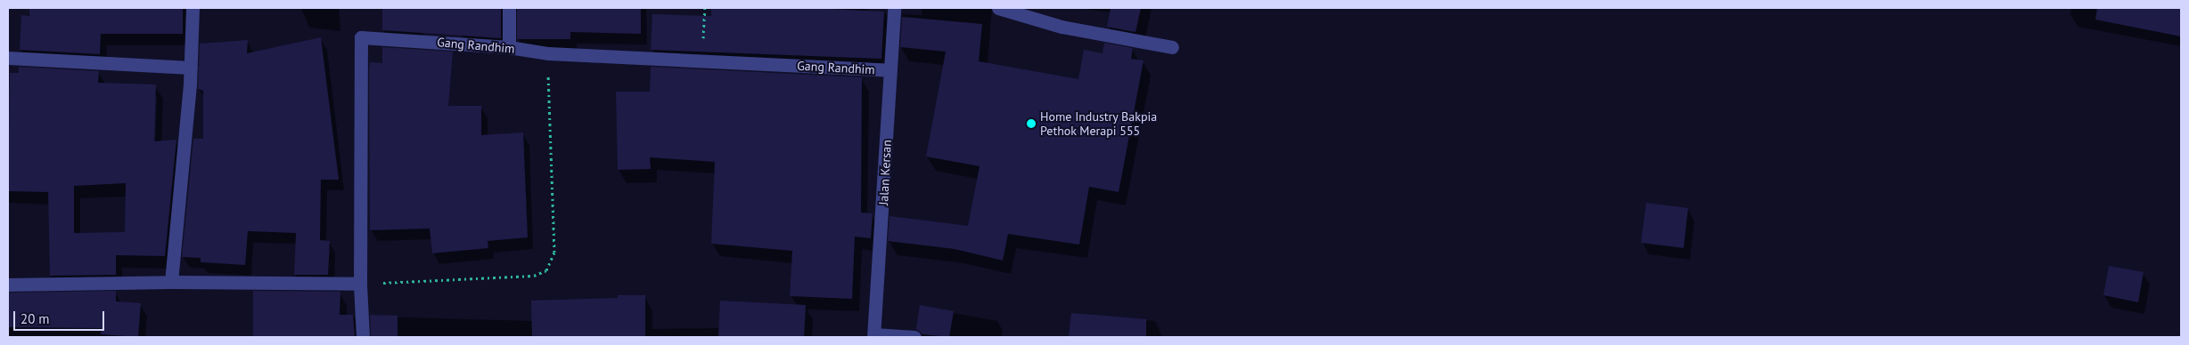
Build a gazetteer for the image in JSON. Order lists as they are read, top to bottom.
{
  "streets": {
    "street": ["Gang Randhim", "Jalan Kersan"]
  },
  "crossings": [
    ["Gang Randhim", "Jalan Kersan"]
  ],
  "places": ["Home Industry Bakpia Pethok Merapi 555"],
  "scale_bar": "20 m"
}
